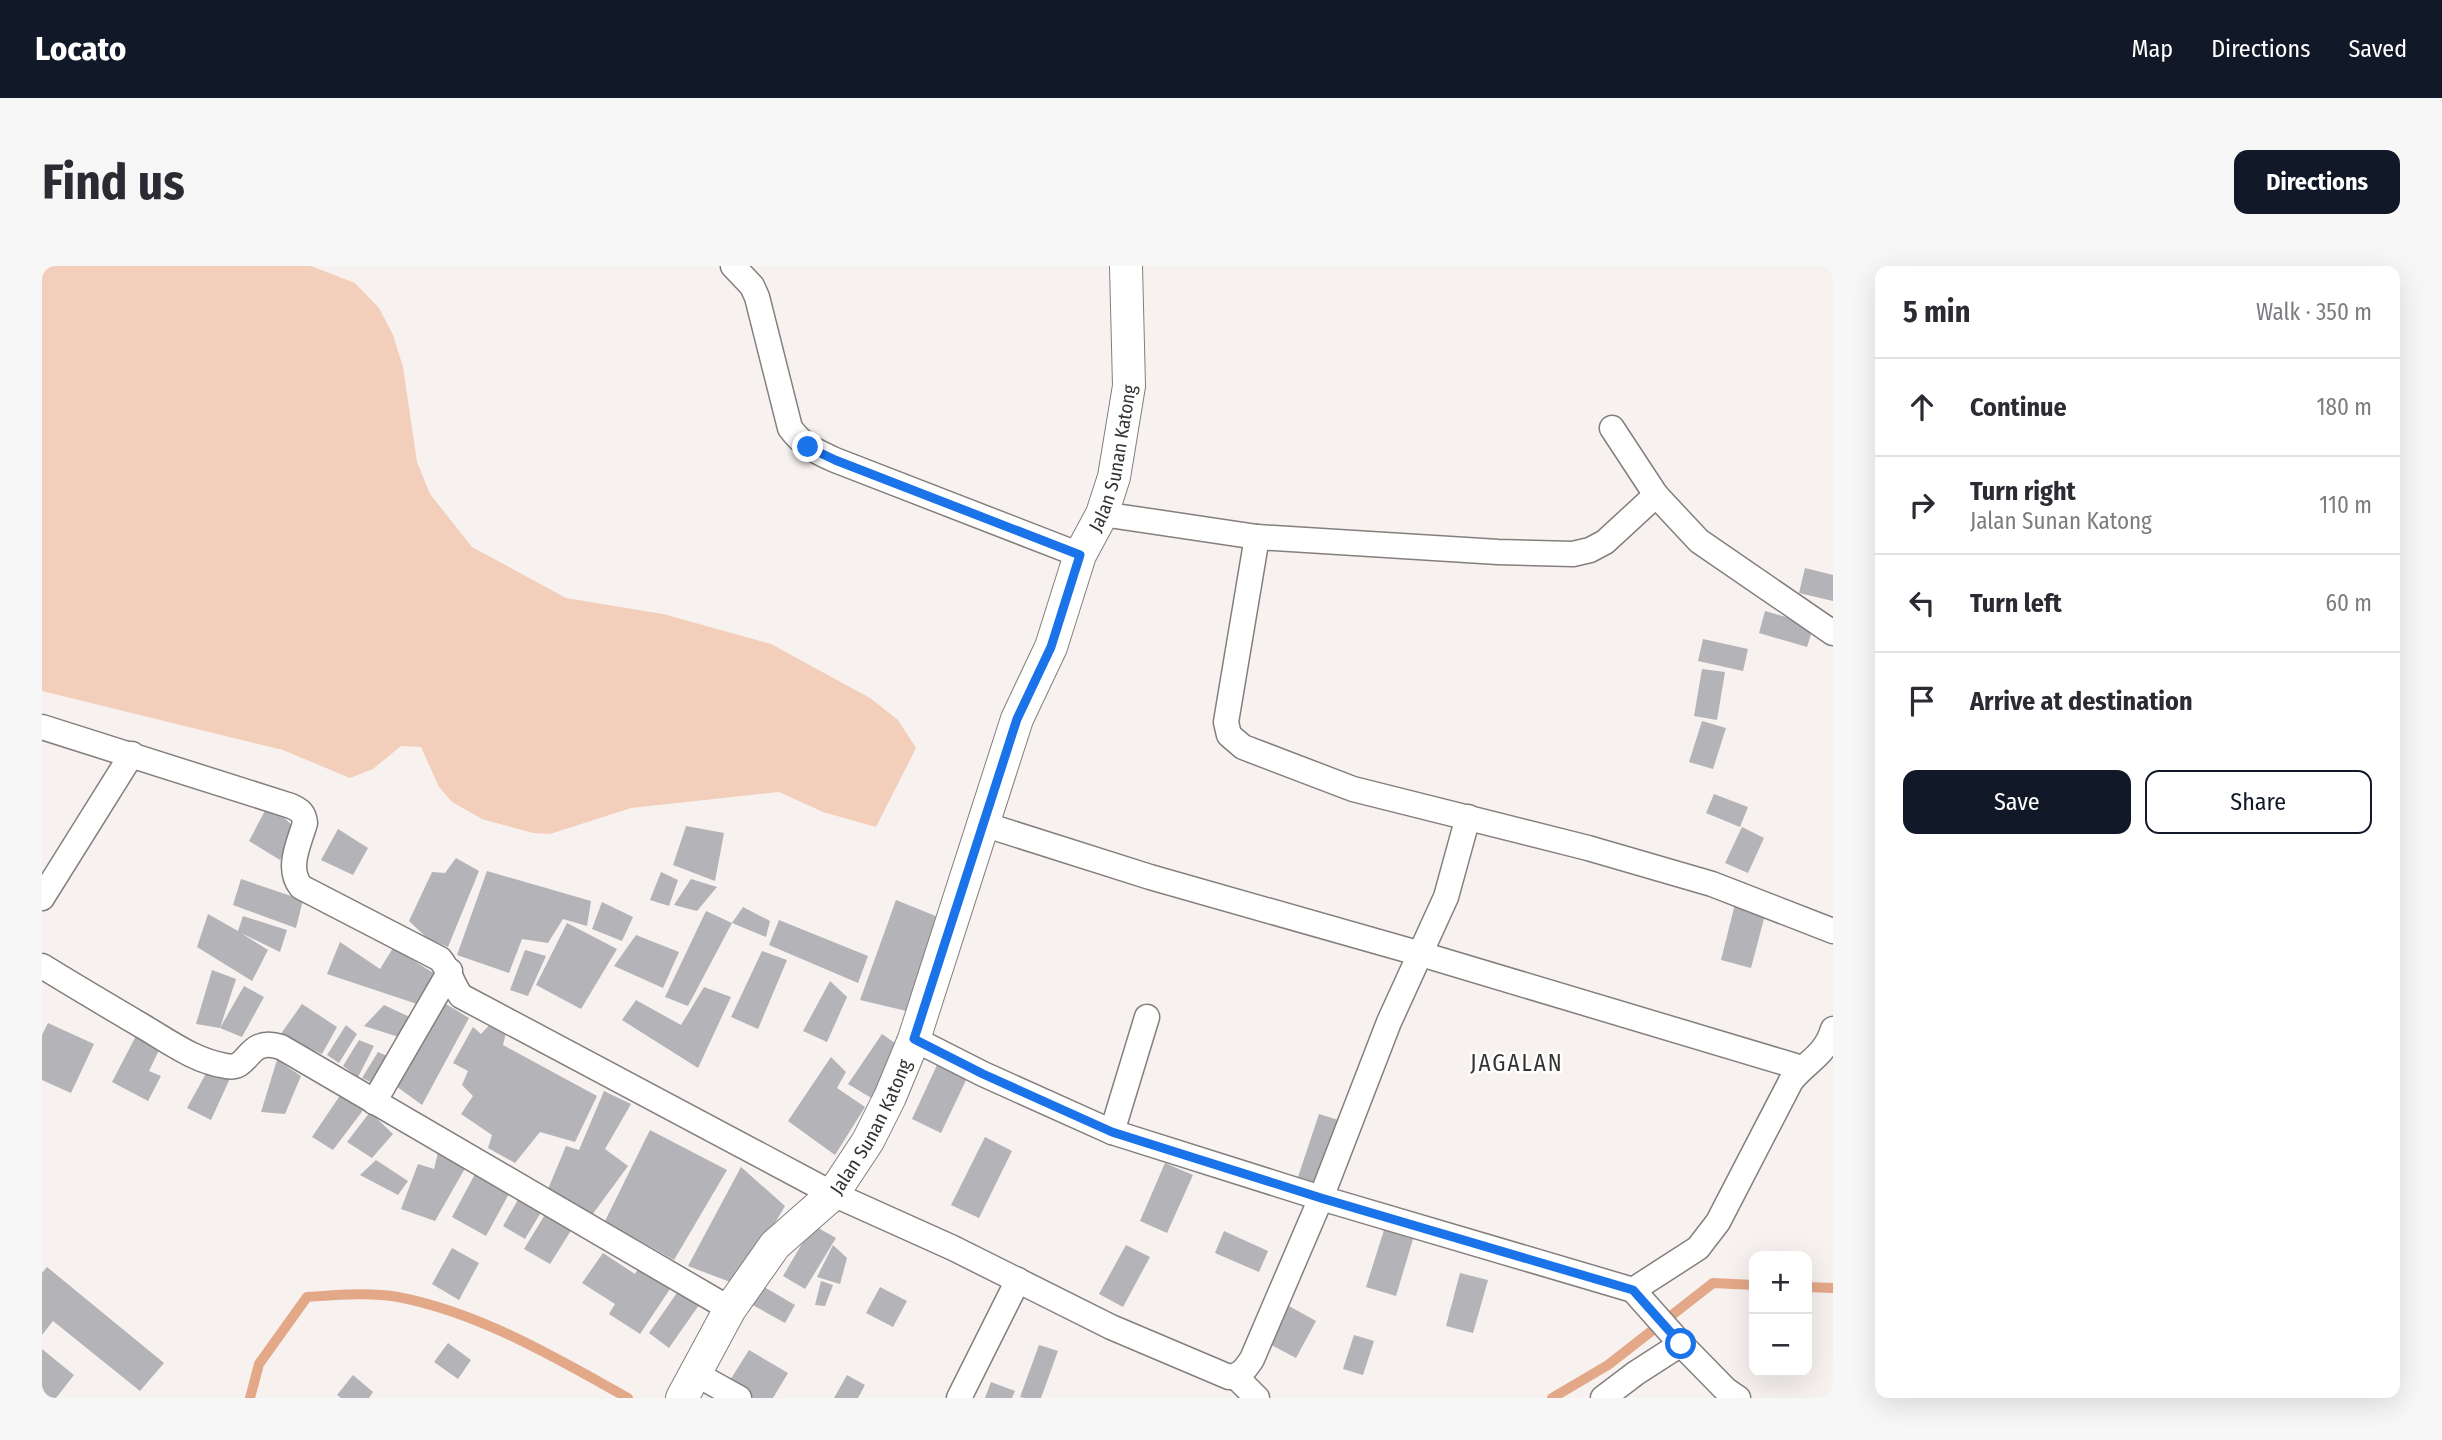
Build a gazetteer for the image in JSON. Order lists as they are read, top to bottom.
{
  "streets": {
    "street": ["Jalan Sunan Katong"]
  },
  "districts": ["JAGALAN"],
  "page": {
    "header": "Locato",
    "nav": ["Map", "Directions", "Saved"],
    "buttons": [
      "Directions",
      ["Save", "Share"]
    ],
    "title": "Find us",
    "heading": ["5 min", "Walk · 350 m"],
    "list": [
      ["Continue", "180 m"],
      ["Turn right", "Jalan Sunan Katong", "110 m"],
      ["Turn left", "60 m"],
      "Arrive at destination"
    ],
    "map_buttons": ["+", "−"]
  }
}
